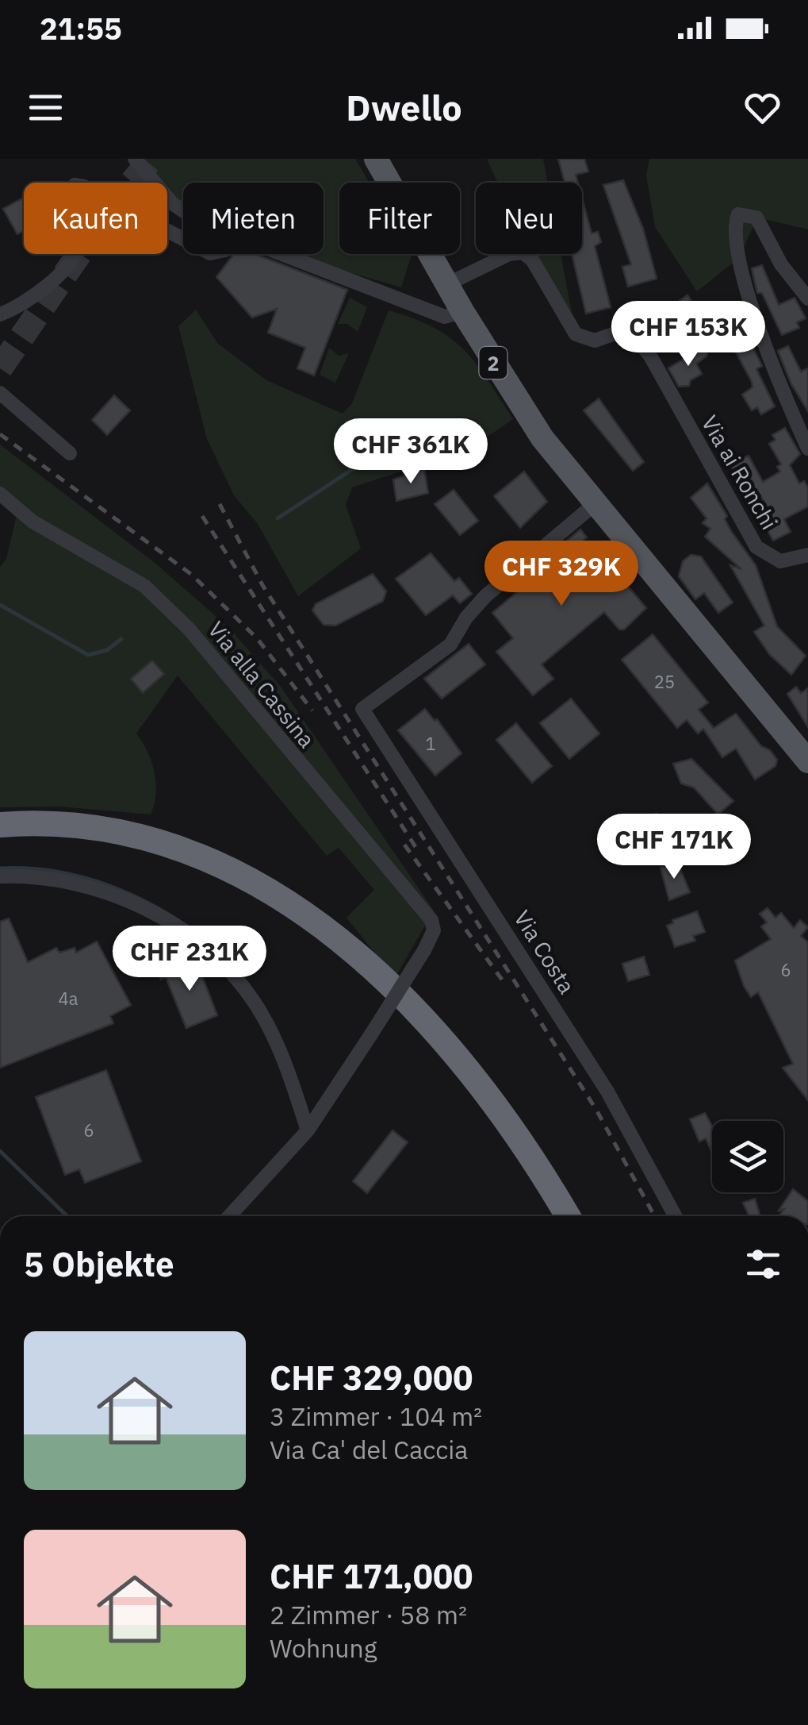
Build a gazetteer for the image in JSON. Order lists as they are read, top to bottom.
{
  "streets": {
    "main road": ["2"],
    "street": ["Via ai Ronchi", "Via alla Cassina", "Via Costa"]
  },
  "crossings": [
    ["2", "Via ai Ronchi"],
    ["2", "Via Costa"]
  ],
  "house_numbers": [
    "25",
    "1",
    "6",
    "4a",
    "6"
  ],
  "page": {
    "status": "21:55",
    "header": "Dwello",
    "chip": [
      "Kaufen",
      "Mieten",
      "Filter",
      "Neu"
    ],
    "price": [
      "CHF 153K",
      "CHF 361K",
      "CHF 329K",
      "CHF 171K",
      "CHF 231K"
    ],
    "heading": "5 Objekte",
    "list": [
      {
        "name": "CHF 329,000",
        "note": "3 Zimmer · 104 m² · Via Ca' del Caccia"
      },
      {
        "name": "CHF 171,000",
        "note": "2 Zimmer · 58 m² · Wohnung"
      }
    ]
  }
}
